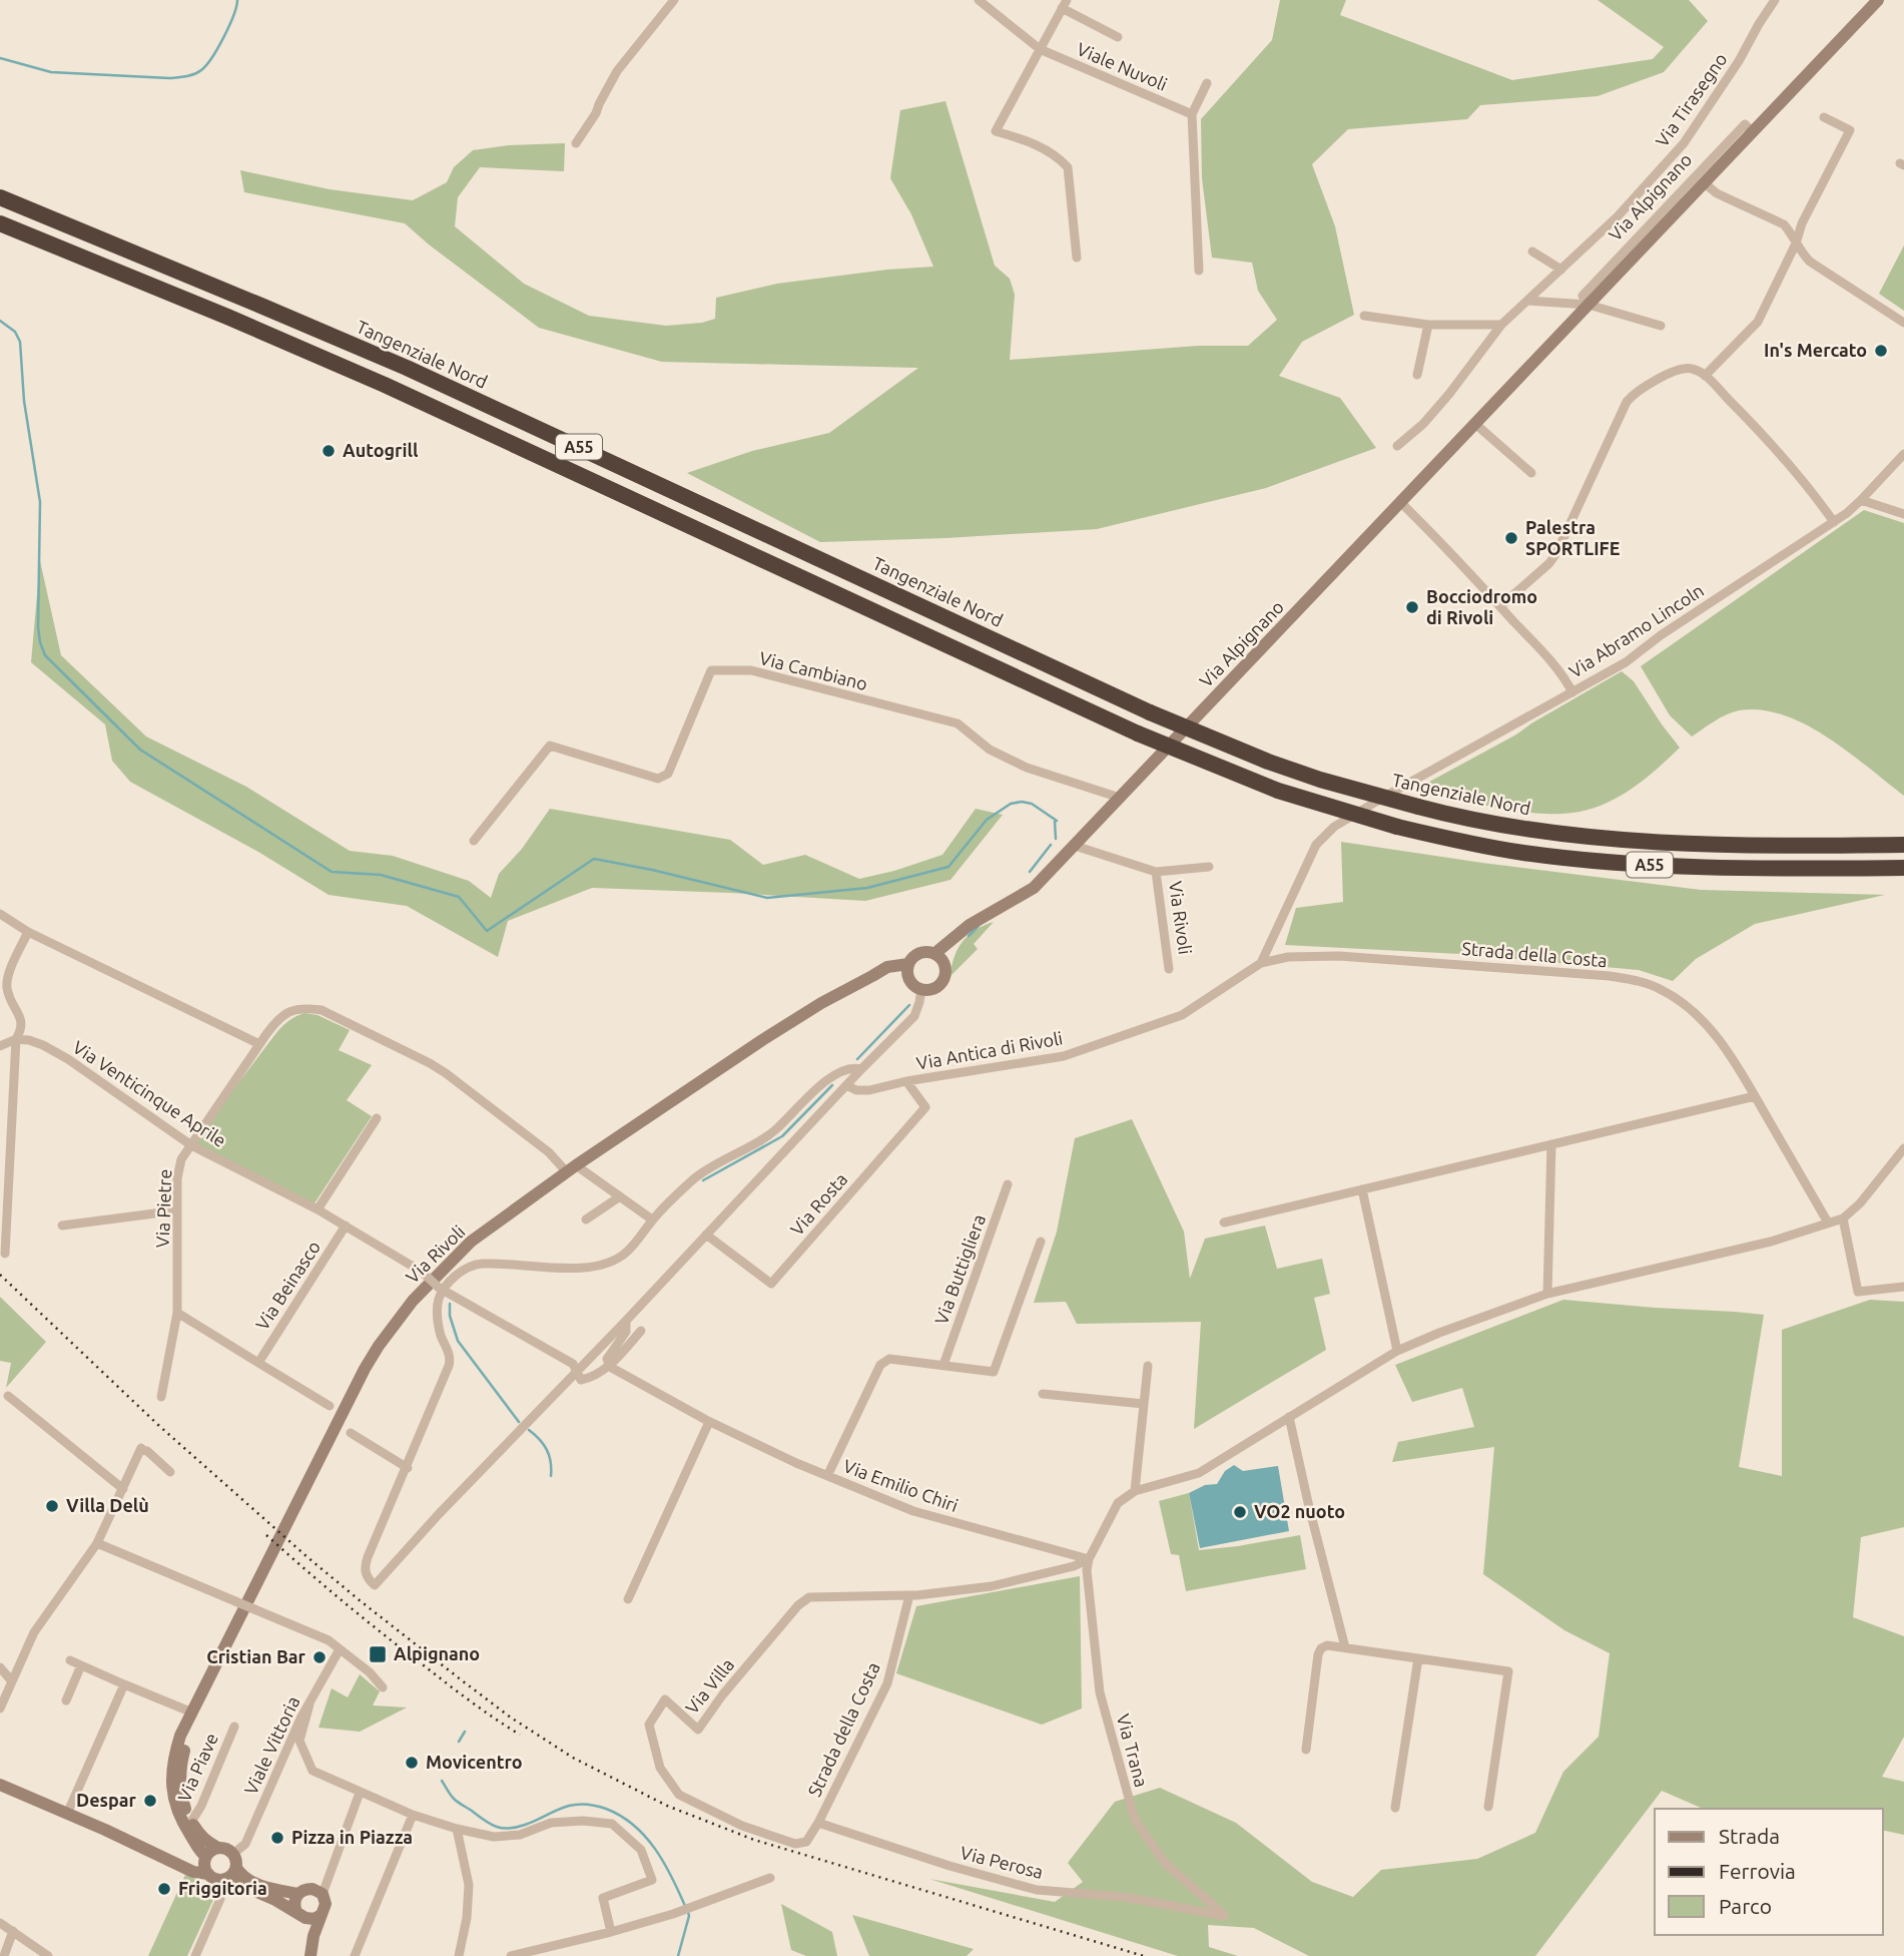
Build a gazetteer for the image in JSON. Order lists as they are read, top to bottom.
{
  "streets": {
    "highway": ["Tangenziale Nord", "A55"],
    "street": [
      "Viale Nuvoli",
      "Via Tirasegno",
      "Via Alpignano",
      "Via Abramo Lincoln",
      "Via Cambiano",
      "Via Rivoli",
      "Strada della Costa",
      "Via Antica di Rivoli",
      "Via Venticinque Aprile",
      "Via Rosta",
      "Via Pietre",
      "Via Buttigliera",
      "Via Beinasco",
      "Via Emilio Chiri",
      "Via Villa",
      "Viale Vittoria",
      "Via Trana",
      "Via Piave",
      "Via Perosa"
    ]
  },
  "crossings": [
    ["Via Alpignano", "Via Cambiano"],
    ["Via Alpignano", "Via Rivoli"],
    ["Via Abramo Lincoln", "Strada della Costa"],
    ["Via Abramo Lincoln", "Via Antica di Rivoli"],
    ["Via Rivoli", "Via Pietre"],
    ["Via Rivoli", "Viale Vittoria"],
    ["Via Rivoli", "Via Piave"],
    ["Strada della Costa", "Via Antica di Rivoli"],
    ["Strada della Costa", "Via Villa"],
    ["Strada della Costa", "Via Perosa"],
    ["Via Antica di Rivoli", "Via Rosta"],
    ["Via Venticinque Aprile", "Via Pietre"],
    ["Via Venticinque Aprile", "Via Beinasco"],
    ["Via Emilio Chiri", "Via Trana"],
    ["Via Trana", "Via Perosa"]
  ],
  "places": {
    "other": [
      "In's Mercato",
      "Autogrill",
      "Palestra SPORTLIFE",
      "Bocciodromo di Rivoli",
      "Villa Delù",
      "VO2 nuoto",
      "Cristian Bar",
      "Movicentro",
      "Despar",
      "Pizza in Piazza",
      "Friggitoria"
    ],
    "transit": ["Alpignano"]
  },
  "legend": ["Strada", "Ferrovia", "Parco"]
}
